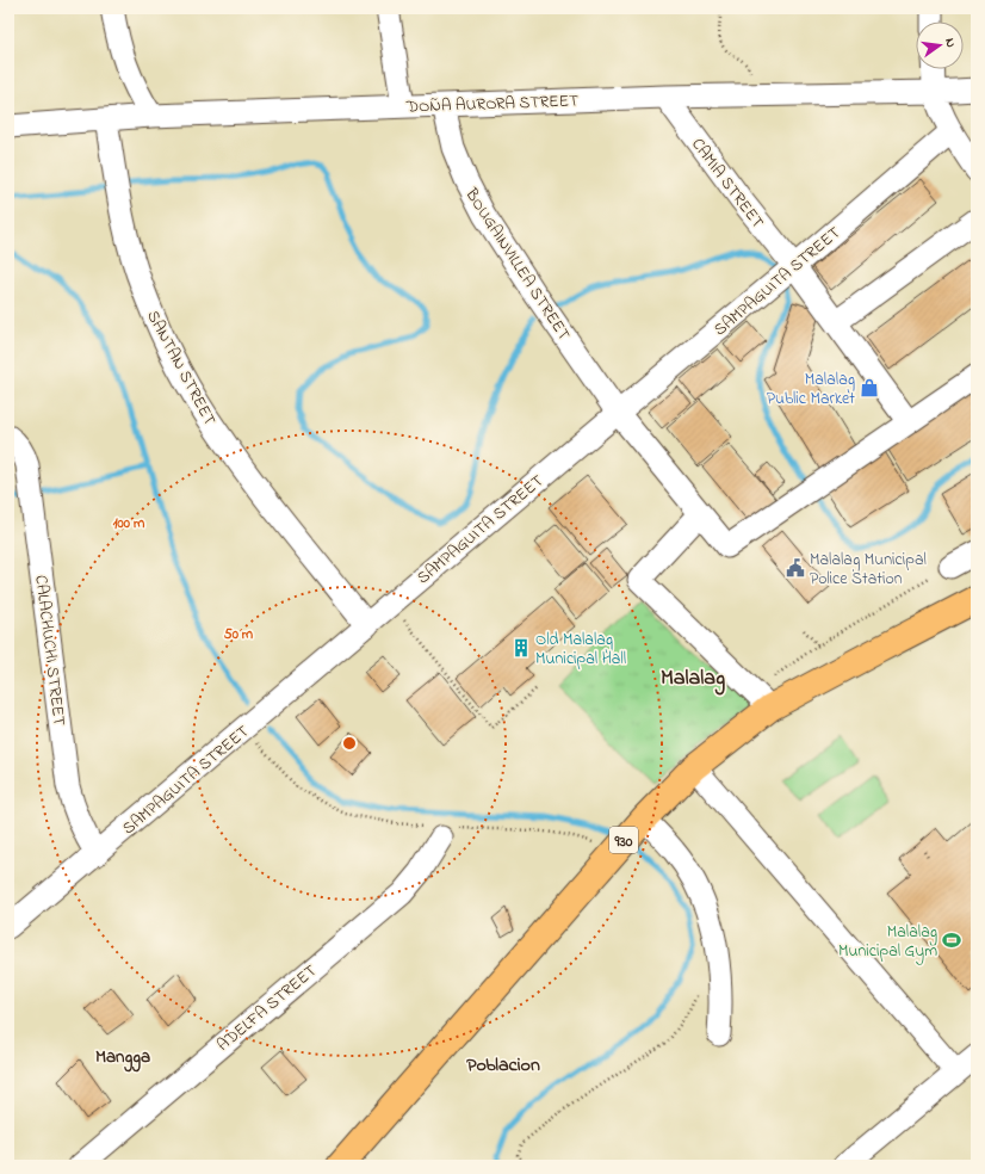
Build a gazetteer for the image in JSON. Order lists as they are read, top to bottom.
{
  "streets": {
    "main road": ["930"],
    "street": [
      "DOÑA AURORA STREET",
      "CAMIA STREET",
      "BOUGAINVILLEA STREET",
      "SAMPAGUITA STREET",
      "SANTAN STREET",
      "CALACHUCHI STREET",
      "ADELFA STREET"
    ]
  },
  "crossings": [
    ["DOÑA AURORA STREET", "CAMIA STREET"],
    ["DOÑA AURORA STREET", "BOUGAINVILLEA STREET"],
    ["DOÑA AURORA STREET", "SANTAN STREET"],
    ["CAMIA STREET", "BOUGAINVILLEA STREET"],
    ["CAMIA STREET", "SAMPAGUITA STREET"],
    ["BOUGAINVILLEA STREET", "SAMPAGUITA STREET"],
    ["SAMPAGUITA STREET", "SANTAN STREET"],
    ["SAMPAGUITA STREET", "CALACHUCHI STREET"]
  ],
  "districts": ["Malalag", "Mangga", "Poblacion"],
  "places": {
    "shop": ["Malalag Public Market"],
    "public building": ["Malalag Municipal Police Station"],
    "building": ["Old Malalag Municipal Hall"],
    "sports": ["Malalag Municipal Gym"]
  },
  "north": "right",
  "rings": ["100 m", "50 m"]
}
